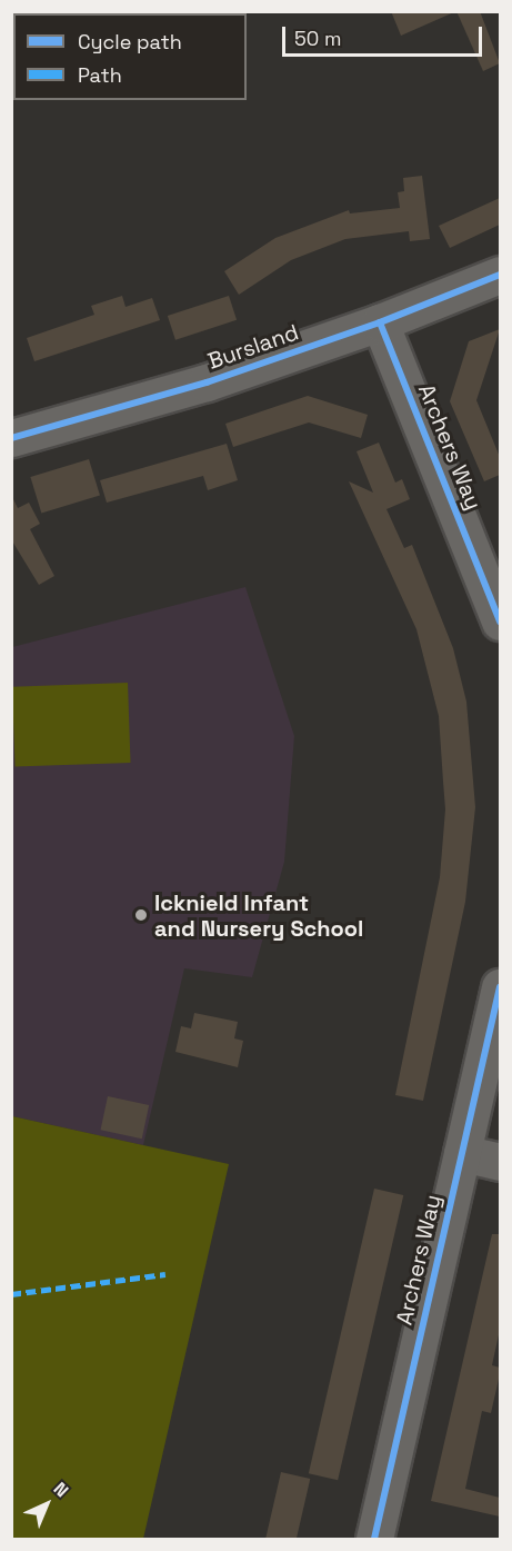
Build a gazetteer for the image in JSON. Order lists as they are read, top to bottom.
{
  "streets": {
    "street": ["Bursland", "Archers Way"]
  },
  "crossings": [
    ["Bursland", "Archers Way"]
  ],
  "places": ["Icknield Infant and Nursery School"],
  "legend": ["Cycle path", "Path"],
  "scale_bar": "50 m",
  "north": "top right"
}
